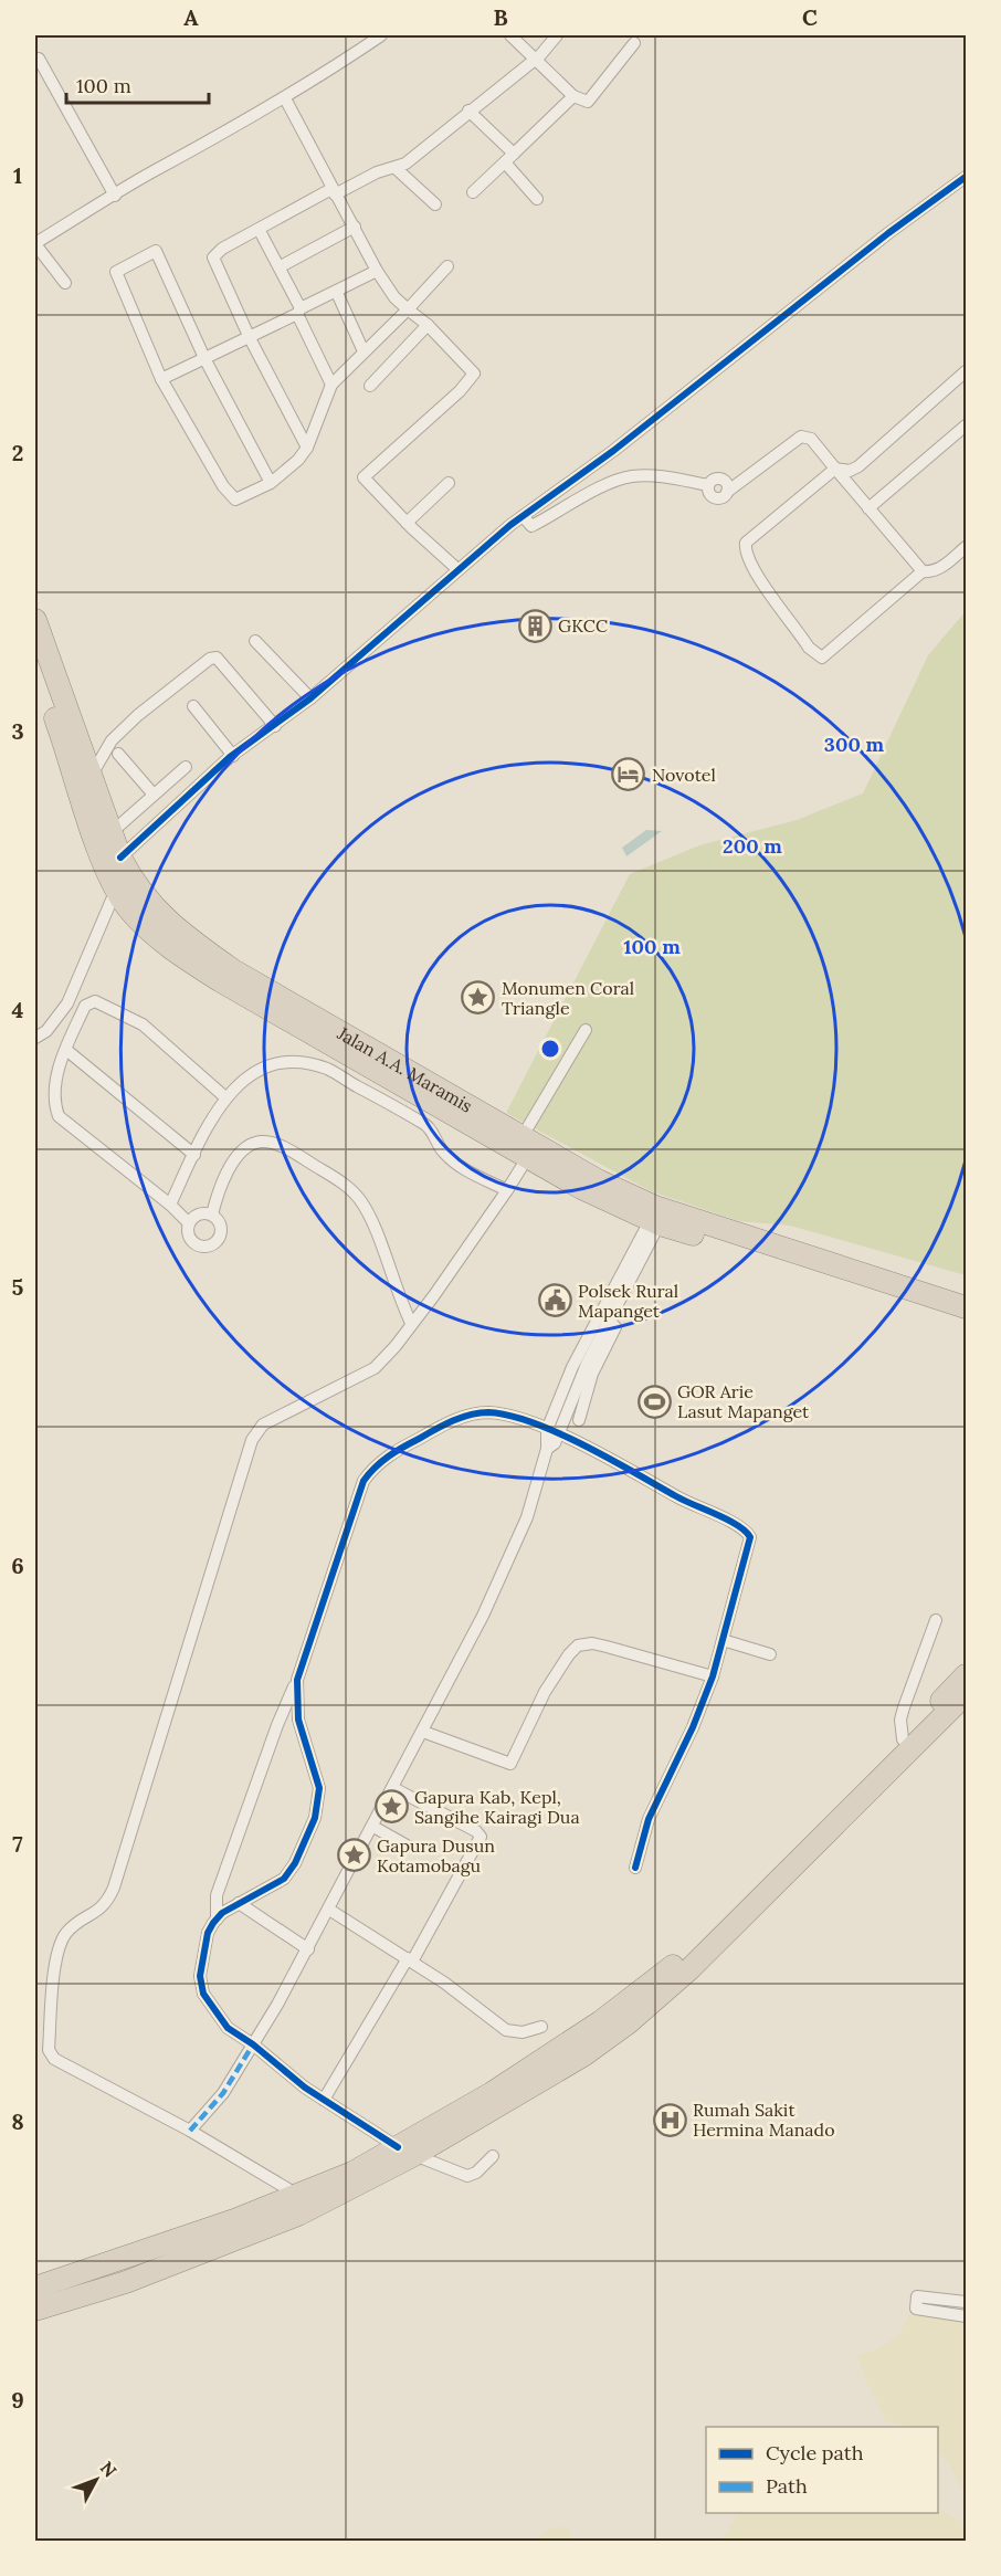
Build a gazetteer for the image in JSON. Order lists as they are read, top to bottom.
{
  "streets": {
    "highway": ["Jalan A.A. Maramis"]
  },
  "places": {
    "building": ["GKCC"],
    "hotel": ["Novotel"],
    "place": ["Monumen Coral Triangle", "Gapura Kab, Kepl, Sangihe Kairagi Dua", "Gapura Dusun Kotamobagu"],
    "public building": ["Polsek Rural Mapanget"],
    "sports": ["GOR Arie Lasut Mapanget"],
    "hospital": ["Rumah Sakit Hermina Manado"]
  },
  "legend": ["Cycle path", "Path"],
  "scale_bar": "100 m",
  "north": "top right",
  "grid": {
    "columns": ["A", "B", "C"],
    "rows": [
      "1",
      "2",
      "3",
      "4",
      "5",
      "6",
      "7",
      "8",
      "9"
    ]
  },
  "rings": ["300 m", "200 m", "100 m"]
}
